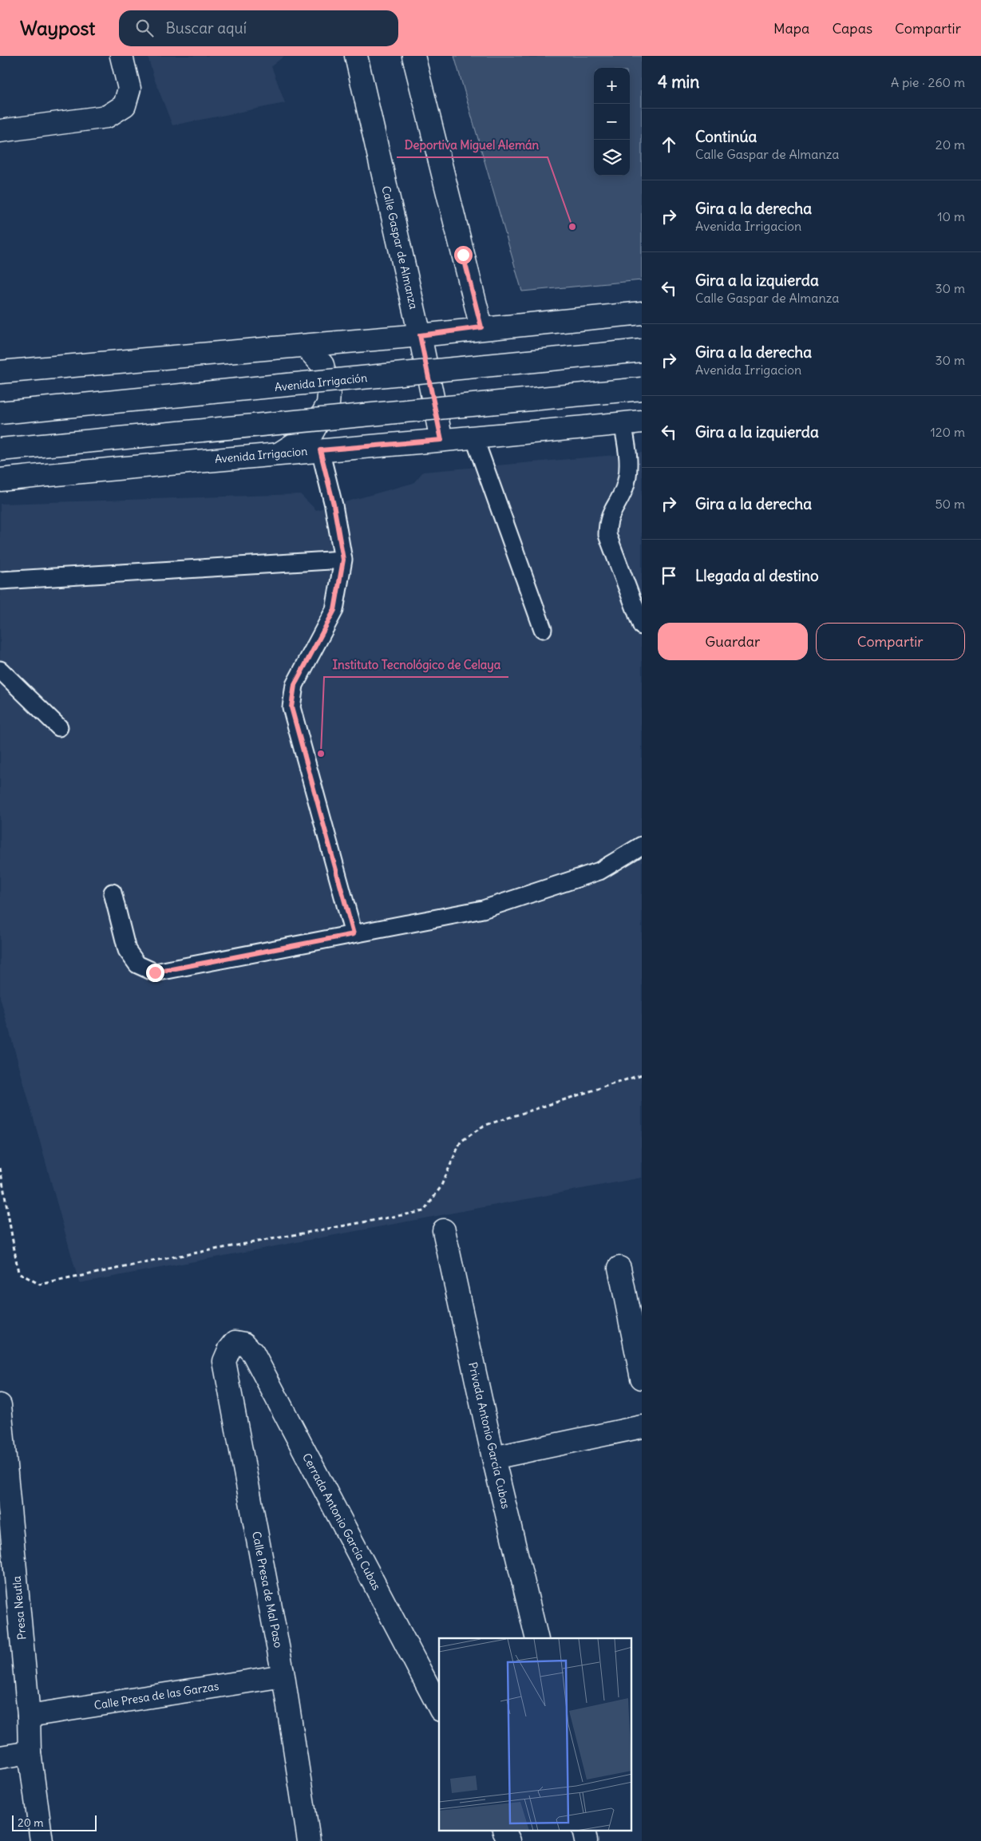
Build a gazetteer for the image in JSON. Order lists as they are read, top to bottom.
{
  "streets": {
    "main road": [
      "Calle Gaspar de Almanza",
      "Avenida Irrigación",
      "Avenida Irrigacion",
      "Privada Antonio García Cubas",
      "Cerrada Antonio García Cubas",
      "Calle Presa de Mal Paso",
      "Presa Neutla",
      "Calle Presa de las Garzas"
    ]
  },
  "crossings": [
    ["Calle Gaspar de Almanza", "Avenida Irrigacion"],
    ["Cerrada Antonio García Cubas", "Calle Presa de Mal Paso"],
    ["Calle Presa de Mal Paso", "Calle Presa de las Garzas"],
    ["Presa Neutla", "Calle Presa de las Garzas"]
  ],
  "places": ["Deportiva Miguel Alemán", "Instituto Tecnológico de Celaya"],
  "scale_bar": "20 m",
  "page": {
    "header": "Waypost",
    "search": "Buscar aquí",
    "nav": ["Mapa", "Capas", "Compartir"],
    "heading": ["4 min", "A pie · 260 m"],
    "map_buttons": ["+", "−"],
    "list": [
      ["Continúa", "Calle Gaspar de Almanza", "20 m"],
      ["Gira a la derecha", "Avenida Irrigacion", "10 m"],
      ["Gira a la izquierda", "Calle Gaspar de Almanza", "30 m"],
      ["Gira a la derecha", "Avenida Irrigacion", "30 m"],
      ["Gira a la izquierda", "120 m"],
      ["Gira a la derecha", "50 m"],
      "Llegada al destino"
    ],
    "buttons": ["Guardar", "Compartir"],
    "scale": "20 m"
  }
}
